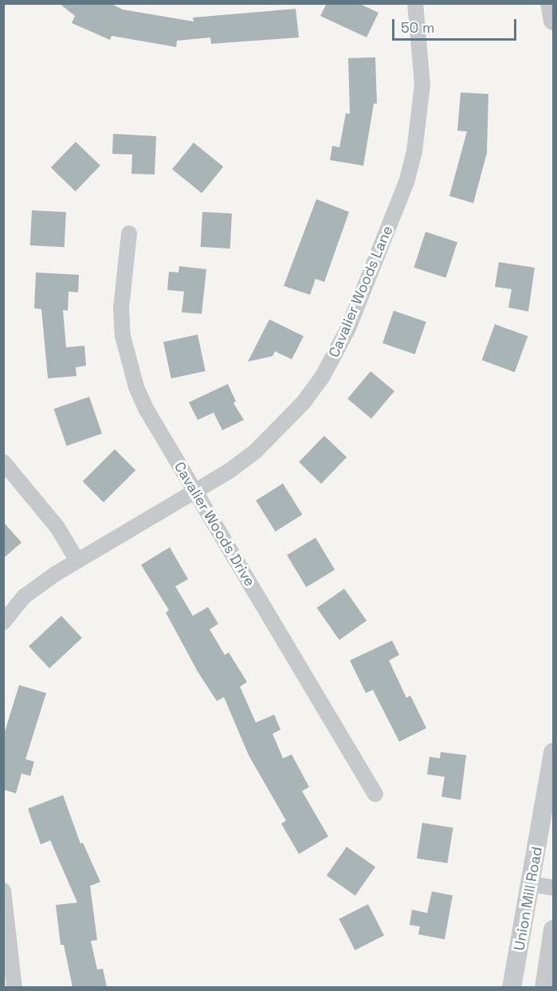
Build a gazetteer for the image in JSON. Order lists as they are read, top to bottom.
{
  "streets": {
    "street": ["Cavalier Woods Lane", "Cavalier Woods Drive", "Union Mill Road"]
  },
  "crossings": [
    ["Cavalier Woods Lane", "Cavalier Woods Drive"]
  ],
  "scale_bar": "50 m"
}
